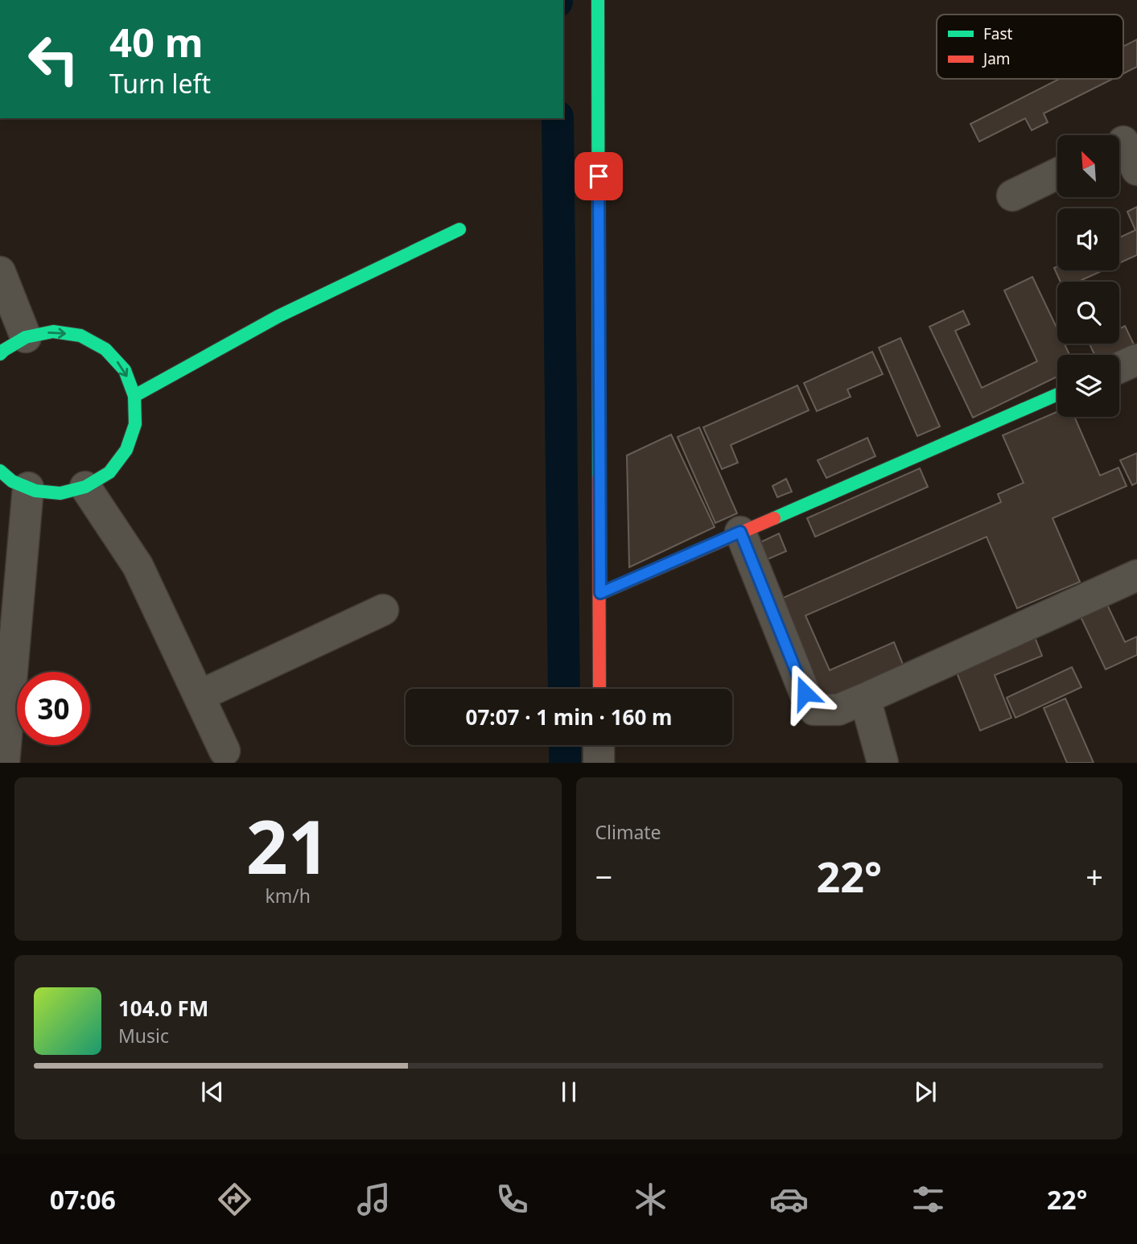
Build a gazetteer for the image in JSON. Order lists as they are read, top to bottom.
{
  "legend": ["Fast", "Jam"],
  "north": "top left",
  "page": {
    "turn": ["40 m", "Turn left"],
    "limit": "30",
    "trip": "07:07 · 1 min · 160 m",
    "tile": [
      ["21", "km/h"],
      "Climate"
    ],
    "heat": ["−", "22°", "+"],
    "song": ["104.0 FM", "Music"],
    "tabs": ["07:06", "22°"]
  }
}
